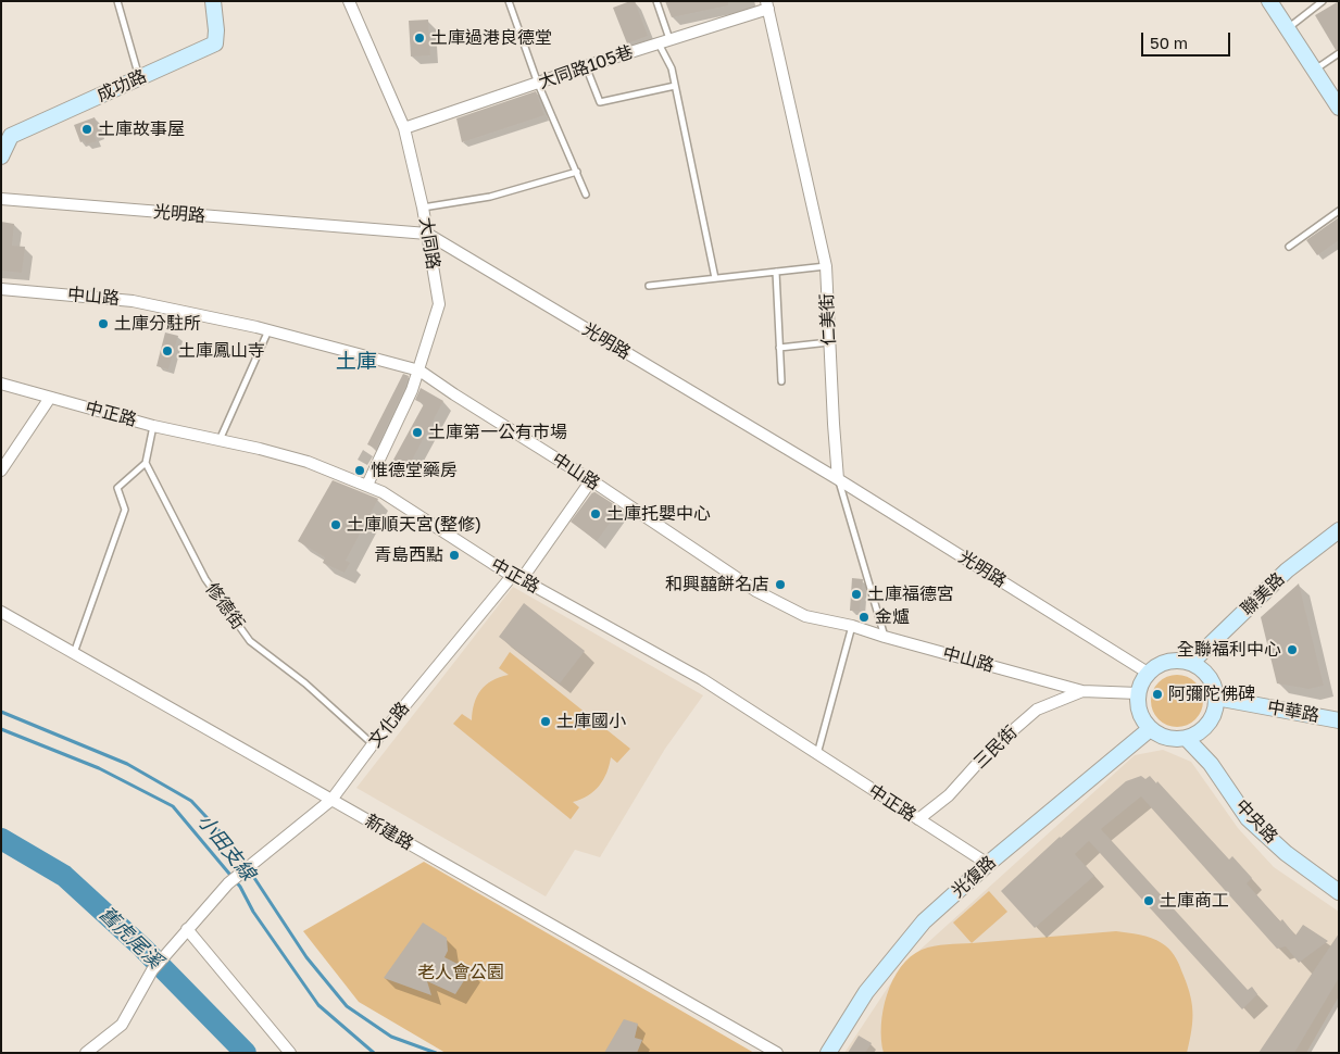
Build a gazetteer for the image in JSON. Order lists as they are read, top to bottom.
{
  "streets": {
    "street": [
      "大同路105巷",
      "成功路",
      "光明路",
      "大同路",
      "中山路",
      "仁美街",
      "中正路",
      "聯美路",
      "中華路",
      "文化路",
      "三民街",
      "中央路",
      "新建路",
      "光復路"
    ],
    "lane": ["修德街"]
  },
  "crossings": [
    ["大同路105巷", "大同路"],
    ["大同路105巷", "仁美街"],
    ["光明路", "大同路"],
    ["光明路", "中山路"],
    ["光明路", "仁美街"],
    ["光明路", "聯美路"],
    ["光明路", "中華路"],
    ["光明路", "中央路"],
    ["光明路", "光復路"],
    ["大同路", "中山路"],
    ["大同路", "中正路"],
    ["中山路", "仁美街"],
    ["中山路", "聯美路"],
    ["中山路", "中華路"],
    ["中山路", "文化路"],
    ["中山路", "三民街"],
    ["中山路", "中央路"],
    ["中山路", "光復路"],
    ["中正路", "文化路"],
    ["中正路", "三民街"],
    ["中正路", "光復路"],
    ["聯美路", "中華路"],
    ["聯美路", "中央路"],
    ["聯美路", "光復路"],
    ["修德街", "文化路"],
    ["中華路", "中央路"],
    ["中華路", "光復路"],
    ["文化路", "新建路"],
    ["中央路", "光復路"]
  ],
  "districts": ["土庫"],
  "water": ["小田支線", "舊虎尾溪"],
  "parks": ["老人會公園"],
  "places": [
    "土庫過港良德堂",
    "土庫故事屋",
    "土庫分駐所",
    "土庫鳳山寺",
    "土庫第一公有市場",
    "惟德堂藥房",
    "土庫托嬰中心",
    "土庫順天宮(整修)",
    "青島西點",
    "和興囍餅名店",
    "土庫福德宮",
    "金爐",
    "全聯福利中心",
    "阿彌陀佛碑",
    "土庫國小",
    "土庫商工"
  ],
  "scale_bar": "50 m"
}
